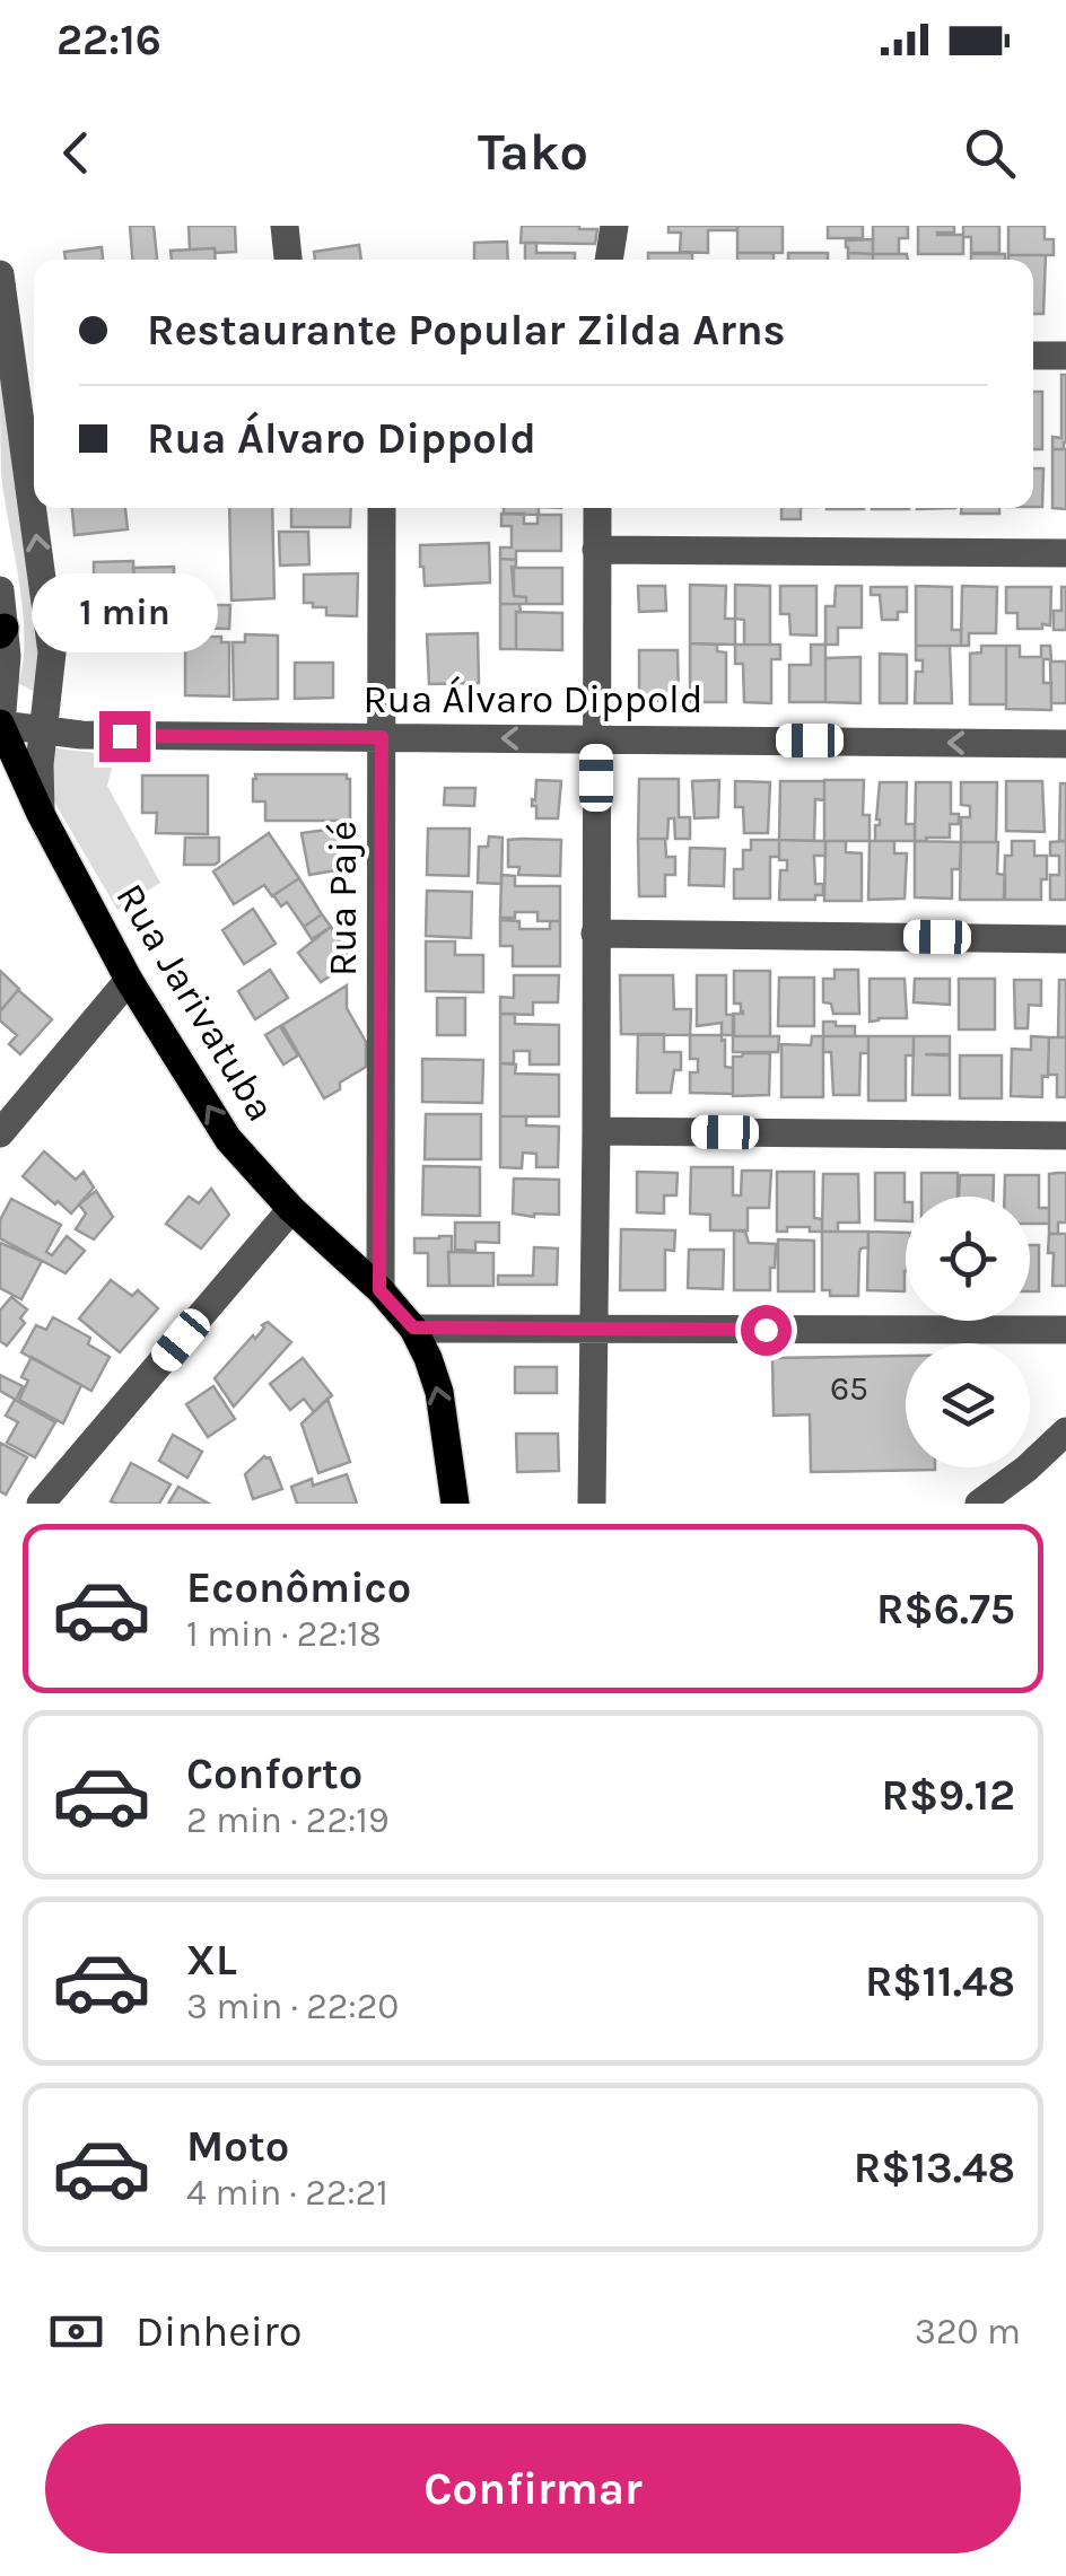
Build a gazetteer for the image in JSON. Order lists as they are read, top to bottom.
{
  "streets": {
    "main road": ["Rua Jarivatuba"],
    "street": ["Rua Álvaro Dippold", "Rua Pajé"]
  },
  "crossings": [
    ["Rua Álvaro Dippold", "Rua Pajé"],
    ["Rua Álvaro Dippold", "Rua Jarivatuba"],
    ["Rua Pajé", "Rua Jarivatuba"]
  ],
  "house_numbers": ["65"],
  "page": {
    "status": "22:16",
    "header": "Tako",
    "banner": ["Restaurante Popular Zilda Arns", "Rua Álvaro Dippold"],
    "bubble": "1 min",
    "list": [
      {
        "name": "Econômico",
        "note": "1 min · 22:18",
        "value": "R$6.75"
      },
      {
        "name": "Conforto",
        "note": "2 min · 22:19",
        "value": "R$9.12"
      },
      {
        "name": "XL",
        "note": "3 min · 22:20",
        "value": "R$11.48"
      },
      {
        "name": "Moto",
        "note": "4 min · 22:21",
        "value": "R$13.48"
      }
    ],
    "pay": ["Dinheiro", "320 m"],
    "buttons": "Confirmar"
  }
}
